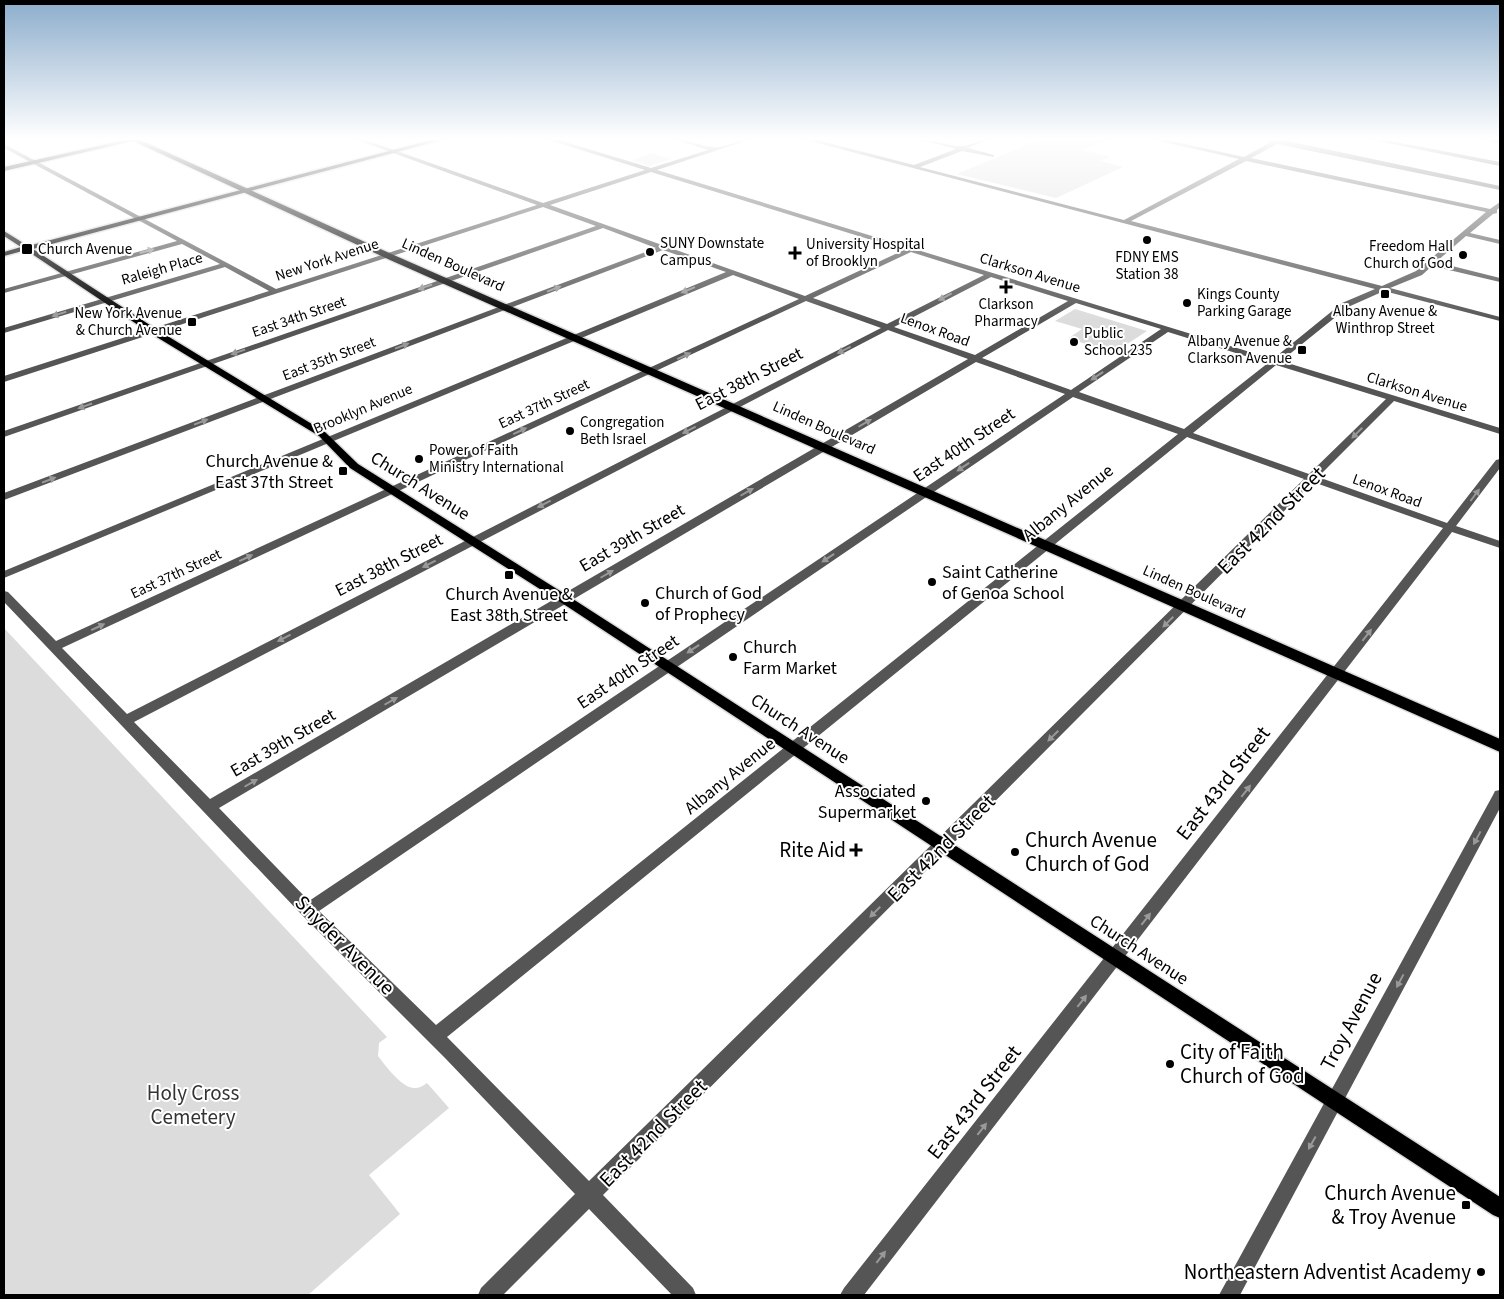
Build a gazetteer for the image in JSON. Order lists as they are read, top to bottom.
{
  "streets": {
    "highway": ["Linden Boulevard"],
    "main road": ["Church Avenue"],
    "street": [
      "New York Avenue",
      "Raleigh Place",
      "Clarkson Avenue",
      "East 34th Street",
      "Lenox Road",
      "East 35th Street",
      "East 38th Street",
      "East 37th Street",
      "Brooklyn Avenue",
      "East 40th Street",
      "Albany Avenue",
      "East 42nd Street",
      "East 39th Street",
      "East 43rd Street",
      "Snyder Avenue",
      "Troy Avenue"
    ]
  },
  "crossings": [
    ["New York Avenue", "Linden Boulevard"],
    ["New York Avenue", "Lenox Road"],
    ["New York Avenue", "Church Avenue"],
    ["Linden Boulevard", "East 34th Street"],
    ["Linden Boulevard", "East 35th Street"],
    ["Linden Boulevard", "East 38th Street"],
    ["Linden Boulevard", "East 37th Street"],
    ["Linden Boulevard", "Brooklyn Avenue"],
    ["Linden Boulevard", "East 40th Street"],
    ["Linden Boulevard", "Albany Avenue"],
    ["Linden Boulevard", "East 42nd Street"],
    ["Linden Boulevard", "East 39th Street"],
    ["Linden Boulevard", "East 43rd Street"],
    ["Raleigh Place", "Church Avenue"],
    ["Clarkson Avenue", "East 38th Street"],
    ["Clarkson Avenue", "East 37th Street"],
    ["Clarkson Avenue", "East 40th Street"],
    ["Clarkson Avenue", "Albany Avenue"],
    ["Clarkson Avenue", "East 42nd Street"],
    ["Clarkson Avenue", "East 39th Street"],
    ["East 34th Street", "Lenox Road"],
    ["East 34th Street", "Church Avenue"],
    ["Lenox Road", "East 35th Street"],
    ["Lenox Road", "East 38th Street"],
    ["Lenox Road", "East 37th Street"],
    ["Lenox Road", "Brooklyn Avenue"],
    ["Lenox Road", "East 40th Street"],
    ["Lenox Road", "Albany Avenue"],
    ["Lenox Road", "East 42nd Street"],
    ["Lenox Road", "East 39th Street"],
    ["Lenox Road", "East 43rd Street"],
    ["East 35th Street", "Church Avenue"],
    ["East 38th Street", "Church Avenue"],
    ["East 38th Street", "Snyder Avenue"],
    ["East 37th Street", "Church Avenue"],
    ["East 37th Street", "Snyder Avenue"],
    ["Brooklyn Avenue", "Church Avenue"],
    ["East 40th Street", "Church Avenue"],
    ["East 40th Street", "Snyder Avenue"],
    ["Church Avenue", "Albany Avenue"],
    ["Church Avenue", "East 42nd Street"],
    ["Church Avenue", "East 39th Street"],
    ["Church Avenue", "East 43rd Street"],
    ["Church Avenue", "Troy Avenue"],
    ["Albany Avenue", "Snyder Avenue"],
    ["East 42nd Street", "Snyder Avenue"],
    ["East 39th Street", "Snyder Avenue"]
  ],
  "one_way": [
    "East 34th Street",
    "East 35th Street",
    "East 38th Street",
    "East 37th Street",
    "East 40th Street",
    "East 42nd Street",
    "East 39th Street",
    "East 43rd Street",
    "Troy Avenue"
  ],
  "parks": ["Holy Cross Cemetery"],
  "places": {
    "other": [
      "FDNY EMS Station 38",
      "SUNY Downstate Campus",
      "Freedom Hall Church of God",
      "Kings County Parking Garage",
      "Public School 235",
      "Congregation Beth Israel",
      "Power of Faith Ministry International",
      "Saint Catherine of Genoa School",
      "Church of God of Prophecy",
      "Church Farm Market",
      "Associated Supermarket",
      "Church Avenue Church of God",
      "City of Faith Church of God",
      "Northeastern Adventist Academy"
    ],
    "transit": [
      "Church Avenue",
      "Albany Avenue & Winthrop Street",
      "New York Avenue & Church Avenue",
      "Albany Avenue & Clarkson Avenue",
      "Church Avenue & East 37th Street",
      "Church Avenue & East 38th Street",
      "Church Avenue & Troy Avenue"
    ],
    "health": ["University Hospital of Brooklyn", "Clarkson Pharmacy", "Rite Aid"]
  }
}
